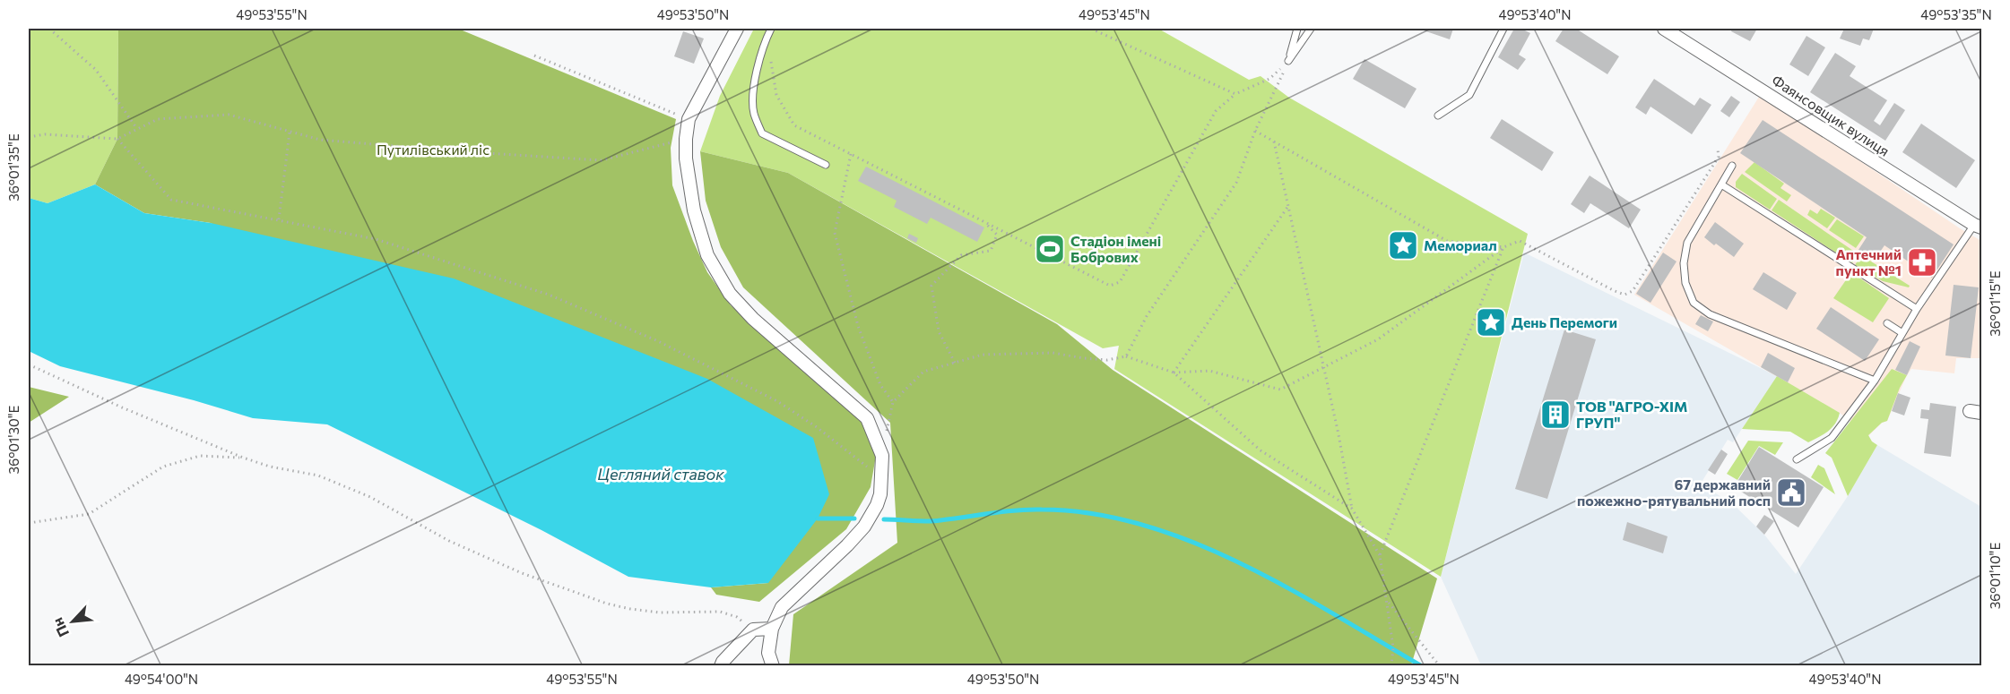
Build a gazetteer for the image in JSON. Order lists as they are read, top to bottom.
{
  "streets": {
    "street": ["Фаянсовщик вулиця"]
  },
  "water": ["Цегляний ставок"],
  "parks": ["Путилівський ліс"],
  "places": {
    "place": ["Мемориал", "День Перемоги"],
    "sports": ["Стадіон імені Бобрових"],
    "pharmacy": ["Аптечний пункт №1"],
    "building": ["ТОВ \"АГРО-ХІМ ГРУП\""],
    "public building": ["67 державний пожежно-рятувальний посп"]
  },
  "north": "bottom left",
  "coordinates": [
    "49°53'55\"N",
    "49°53'50\"N",
    "49°53'45\"N",
    "49°53'40\"N",
    "49°53'35\"N",
    "36°01'35\"E",
    "36°01'15\"E",
    "36°01'30\"E",
    "36°01'10\"E",
    "49°54'00\"N"
  ]
}
